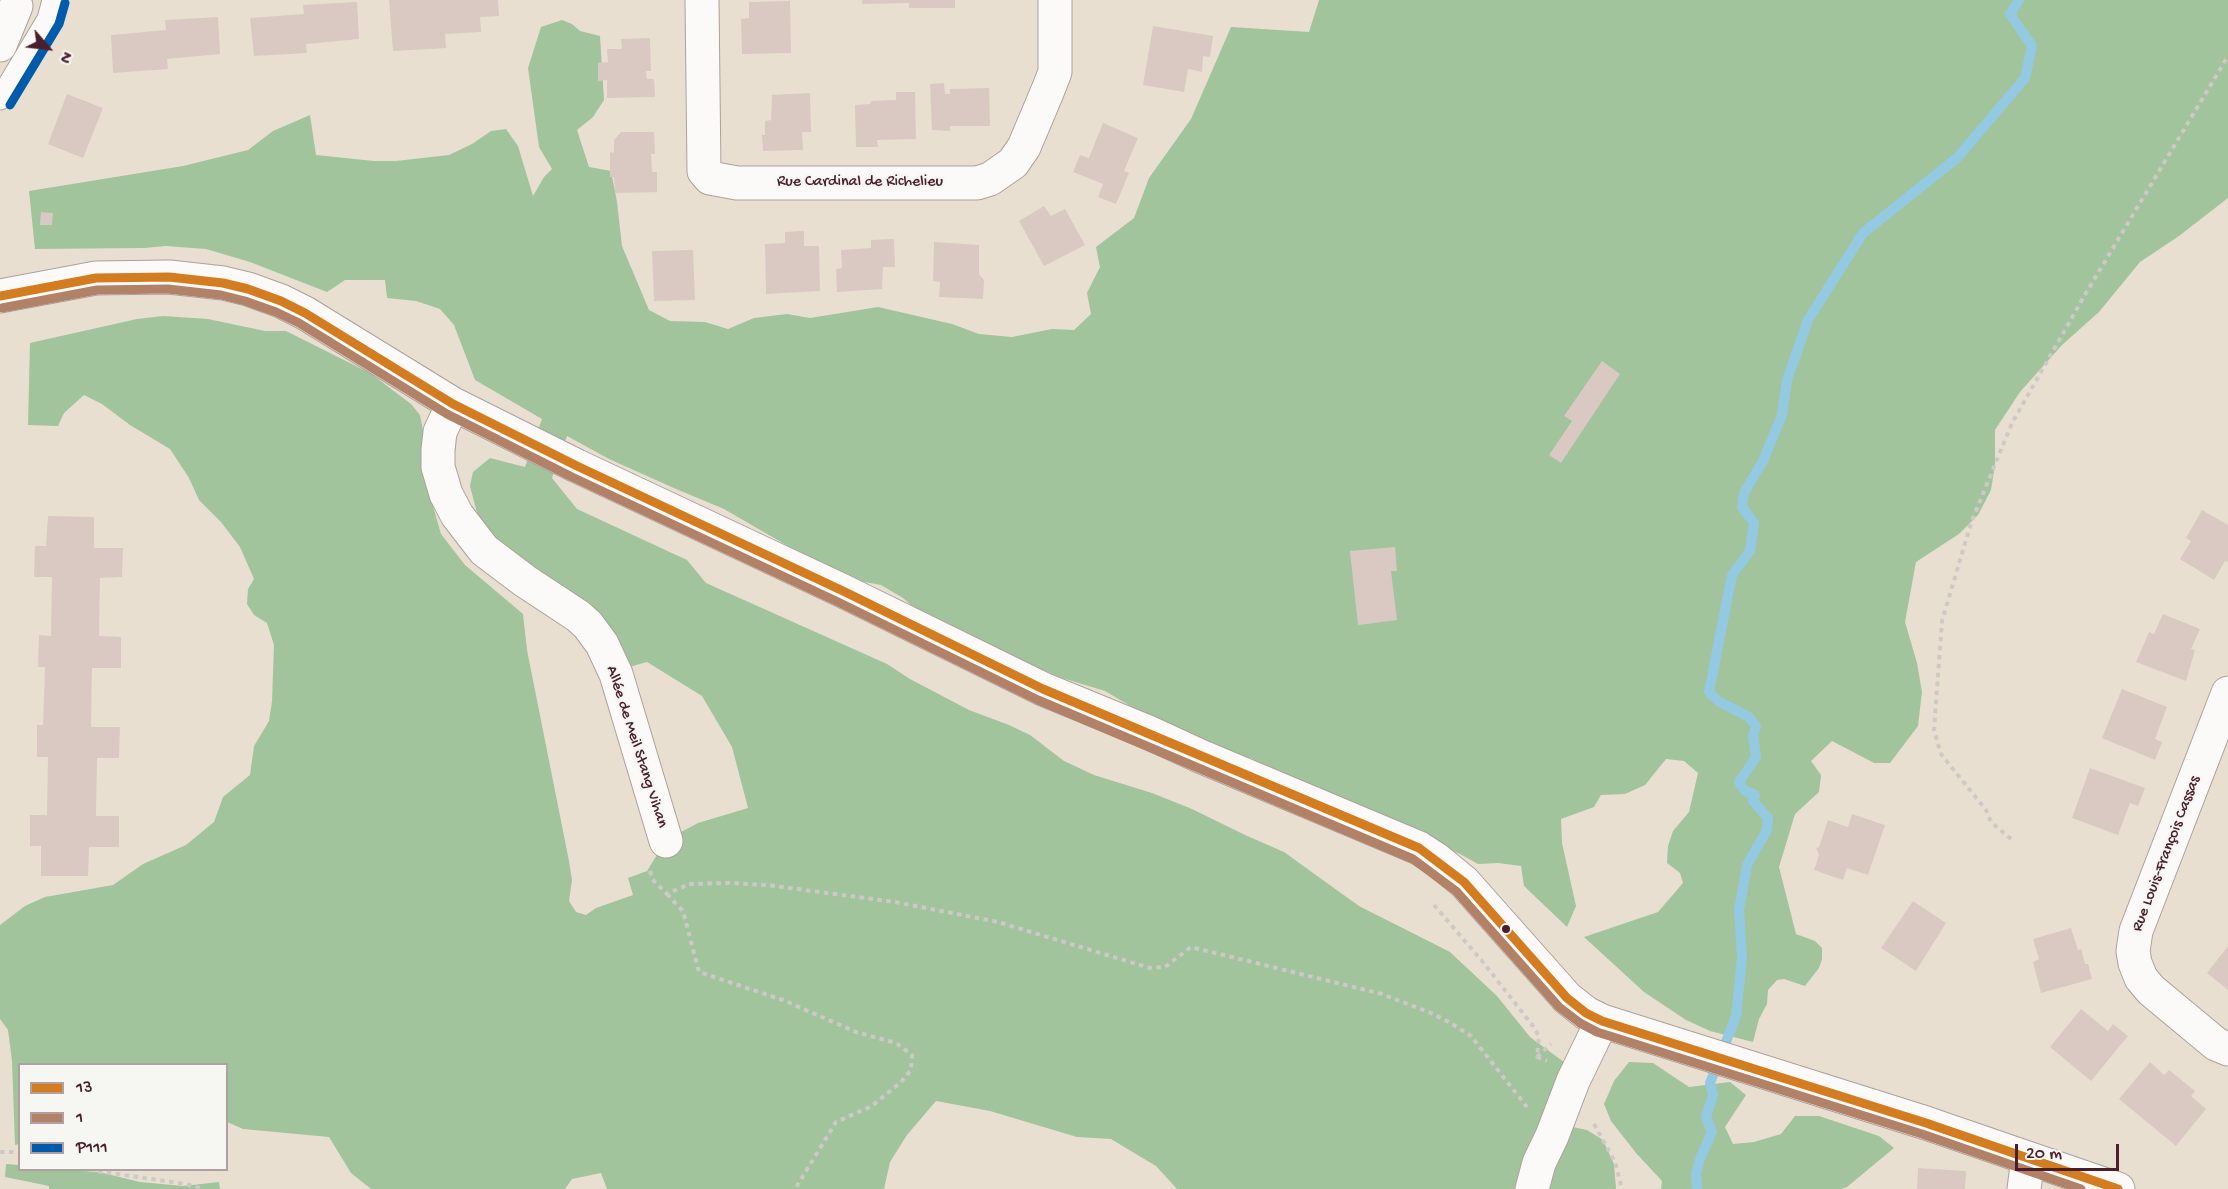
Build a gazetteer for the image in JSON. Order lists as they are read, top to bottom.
{
  "streets": {
    "street": ["Rue Cardinal de Richelieu", "Allée de Meil Stang Vihan", "Rue Louis-François Cassas"]
  },
  "lines": ["transit line P111", "transit line 13", "transit line 1"],
  "legend": ["13", "1", "P111"],
  "scale_bar": "20 m",
  "north": "bottom right"
}
